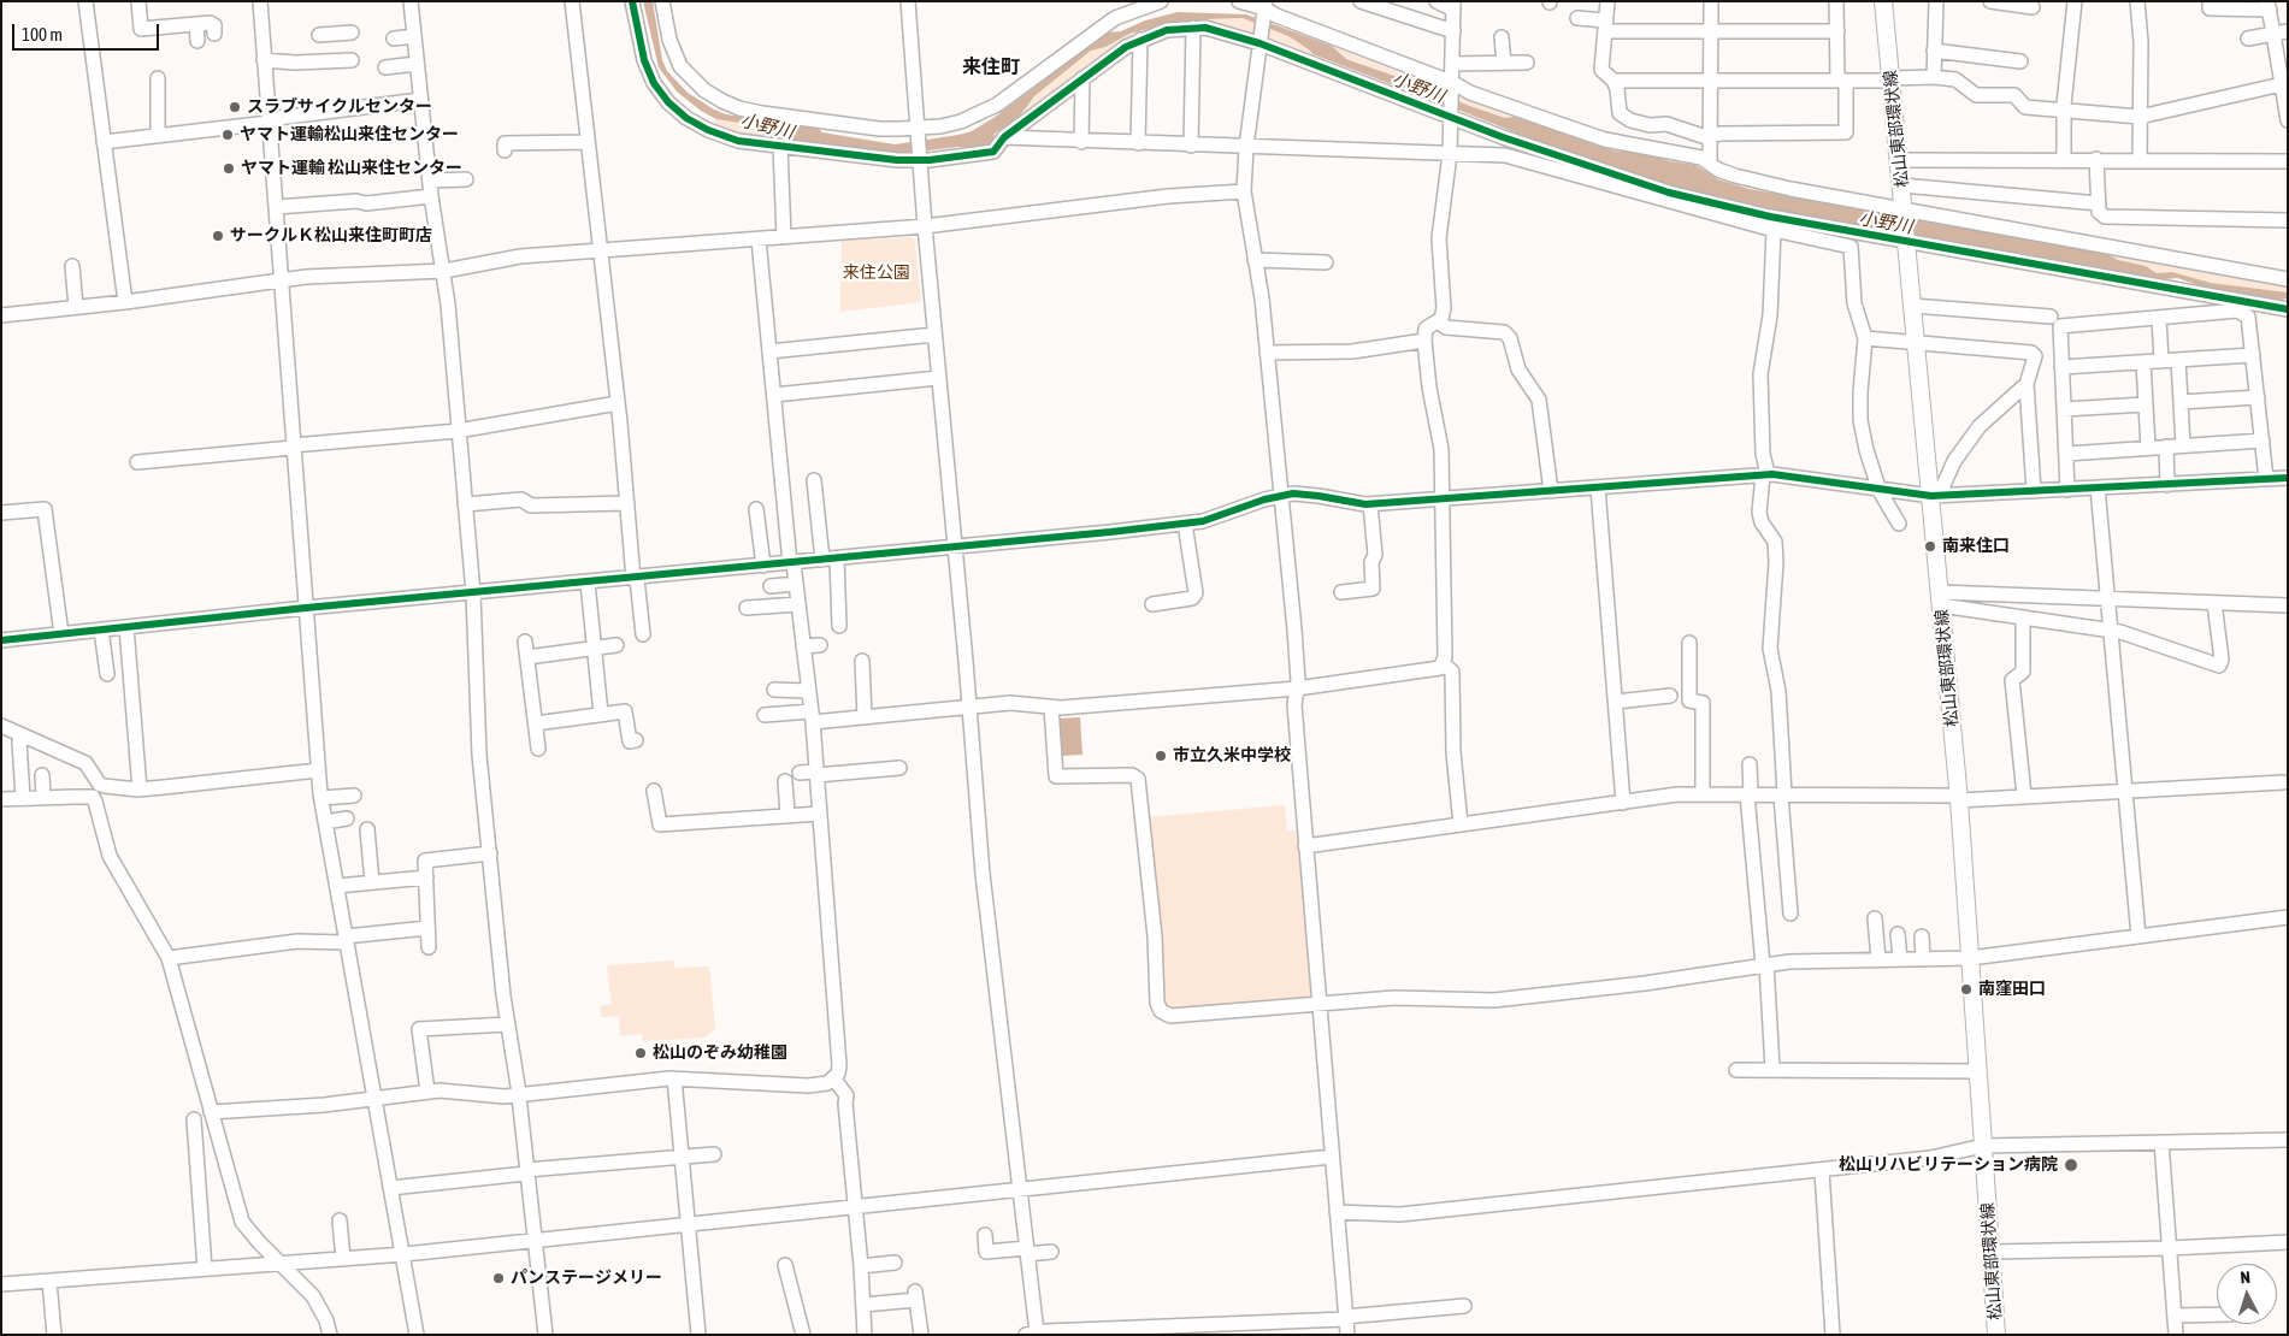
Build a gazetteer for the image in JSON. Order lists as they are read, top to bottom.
{
  "streets": {
    "main road": ["松山東部環状線"]
  },
  "districts": ["来住町"],
  "water": ["小野川"],
  "parks": ["来住公園"],
  "places": [
    "スラブサイクルセンター",
    "ヤマト運輸松山来住センター",
    "ヤマト運輸 松山来住センター",
    "サークルＫ松山来住町町店",
    "南来住口",
    "市立久米中学校",
    "南窪田口",
    "松山のぞみ幼稚園",
    "松山リハビリテーション病院",
    "パンステージメリー"
  ],
  "scale_bar": "100 m",
  "north": "top"
}
